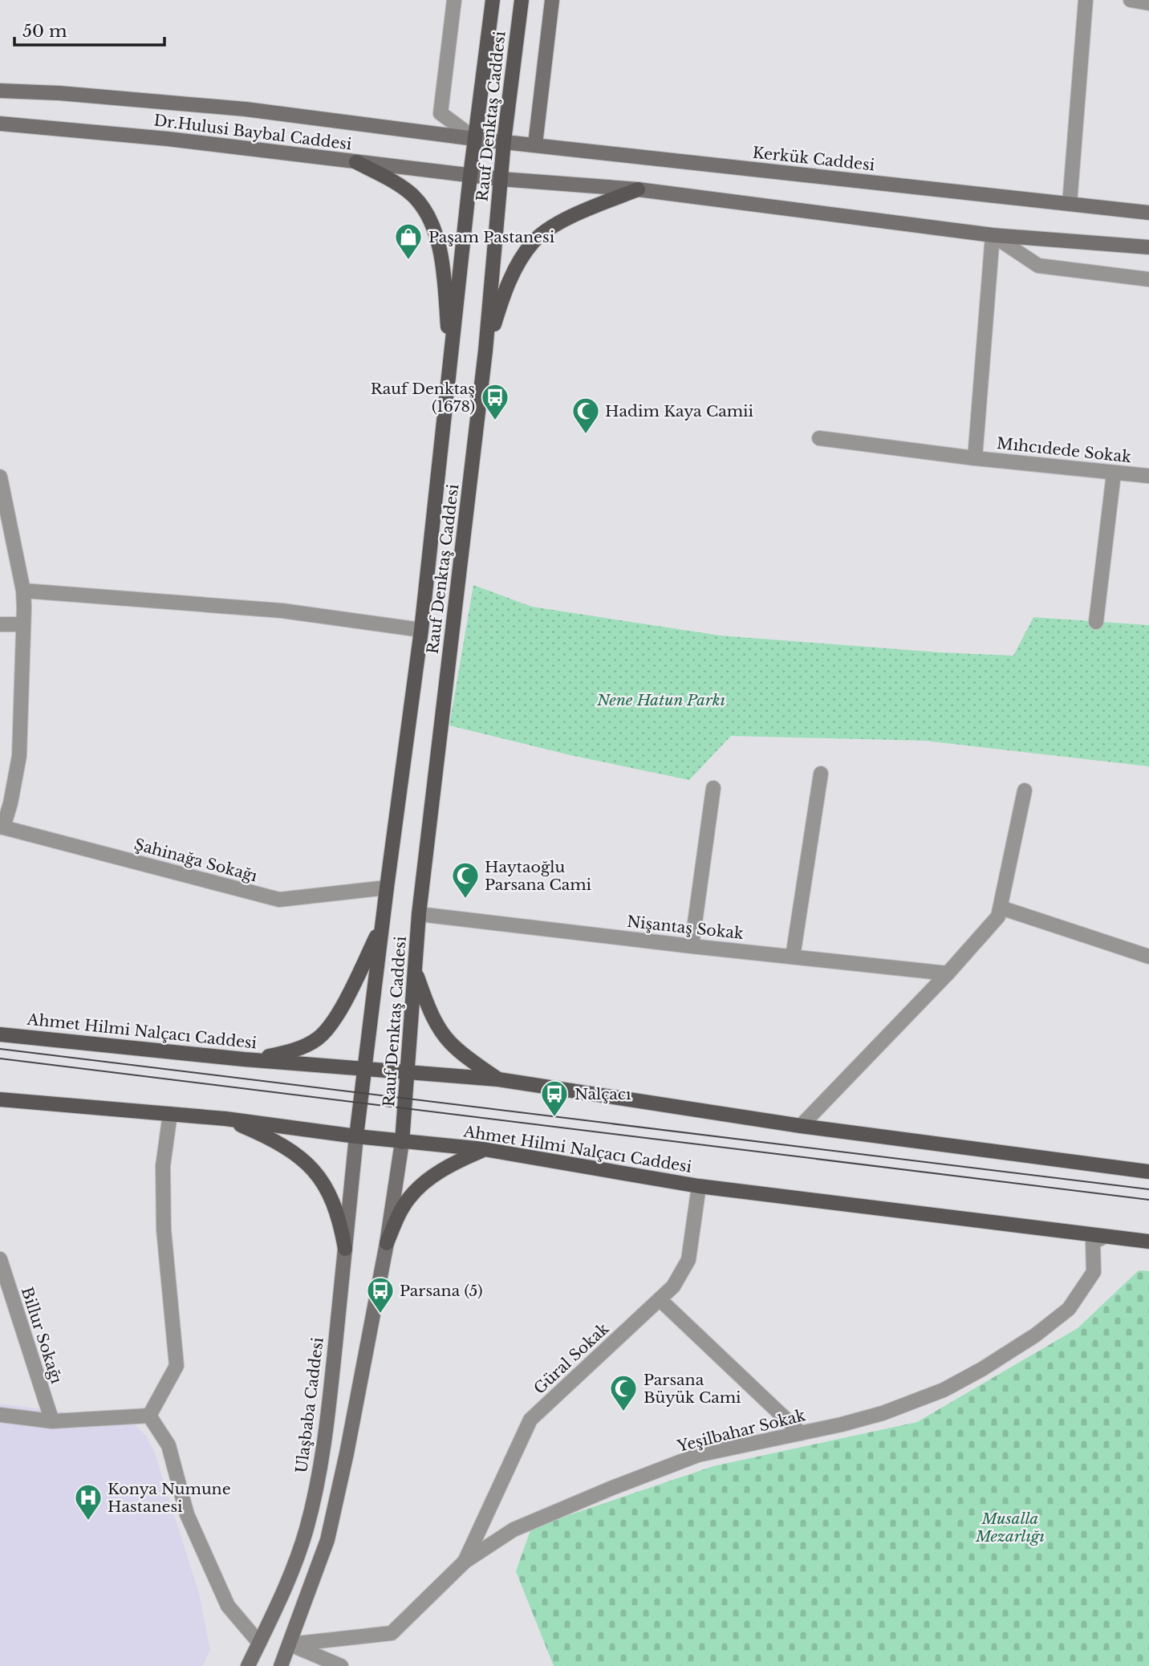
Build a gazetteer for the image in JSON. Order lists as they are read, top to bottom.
{
  "streets": {
    "main road": ["Rauf Denktaş Caddesi", "Ahmet Hilmi Nalçacı Caddesi"],
    "street": [
      "Dr.Hulusi Baybal Caddesi",
      "Kerkük Caddesi",
      "Mıhcıdede Sokak",
      "Şahinağa Sokağı",
      "Nişantaş Sokak",
      "Billur Sokağı",
      "Güral Sokak",
      "Ulaşbaba Caddesi",
      "Yeşilbahar Sokak"
    ]
  },
  "crossings": [
    ["Rauf Denktaş Caddesi", "Dr.Hulusi Baybal Caddesi"],
    ["Rauf Denktaş Caddesi", "Kerkük Caddesi"],
    ["Rauf Denktaş Caddesi", "Şahinağa Sokağı"],
    ["Rauf Denktaş Caddesi", "Nişantaş Sokak"],
    ["Rauf Denktaş Caddesi", "Ahmet Hilmi Nalçacı Caddesi"],
    ["Rauf Denktaş Caddesi", "Ulaşbaba Caddesi"],
    ["Dr.Hulusi Baybal Caddesi", "Kerkük Caddesi"],
    ["Ahmet Hilmi Nalçacı Caddesi", "Güral Sokak"],
    ["Ahmet Hilmi Nalçacı Caddesi", "Ulaşbaba Caddesi"],
    ["Ahmet Hilmi Nalçacı Caddesi", "Yeşilbahar Sokak"],
    ["Güral Sokak", "Yeşilbahar Sokak"]
  ],
  "parks": ["Nene Hatun Parkı", "Musalla Mezarlığı"],
  "places": {
    "shop": ["Paşam Pastanesi"],
    "bus stop": ["Rauf Denktaş (1678)", "Nalçacı", "Parsana (5)"],
    "mosque": ["Hadim Kaya Camii", "Haytaoğlu Parsana Cami", "Parsana Büyük Cami"],
    "hospital": ["Konya Numune Hastanesi"]
  },
  "scale_bar": "50 m"
}
